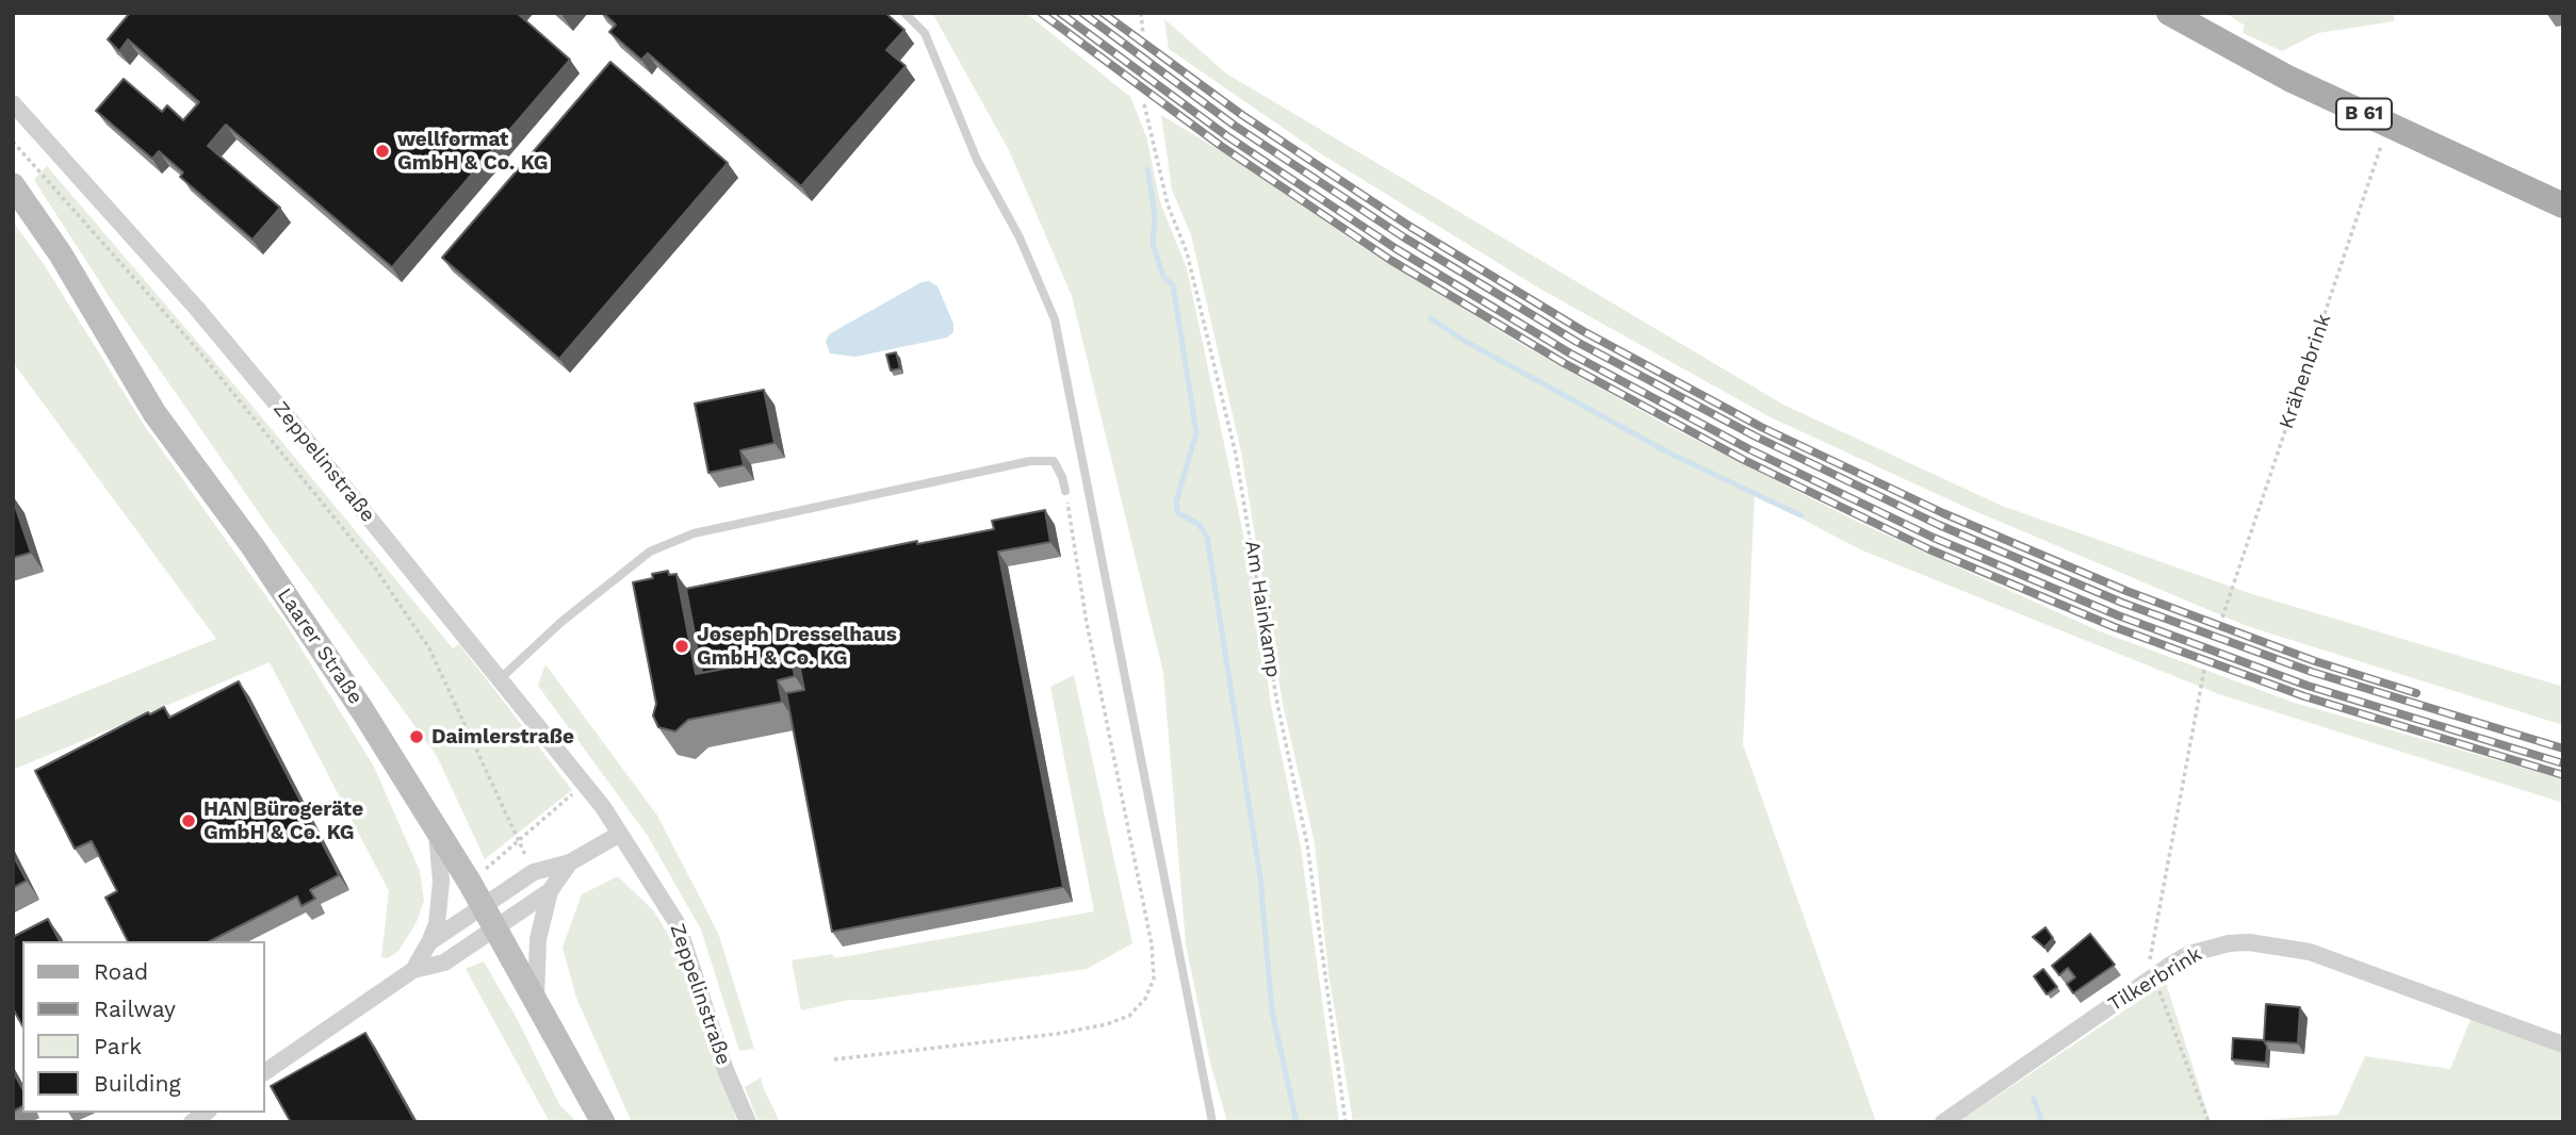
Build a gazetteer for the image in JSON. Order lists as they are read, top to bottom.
{
  "streets": {
    "main road": ["B 61", "Laarer Straße"],
    "street": ["Zeppelinstraße", "Tilkerbrink"],
    "path": ["Krähenbrink", "Am Hainkamp"]
  },
  "crossings": [
    ["B 61", "Krähenbrink"]
  ],
  "places": [
    "wellformat GmbH & Co. KG",
    "Joseph Dresselhaus GmbH & Co. KG",
    "Daimlerstraße",
    "HAN Bürogeräte GmbH & Co. KG"
  ],
  "legend": [
    "Road",
    "Railway",
    "Park",
    "Building"
  ]
}
